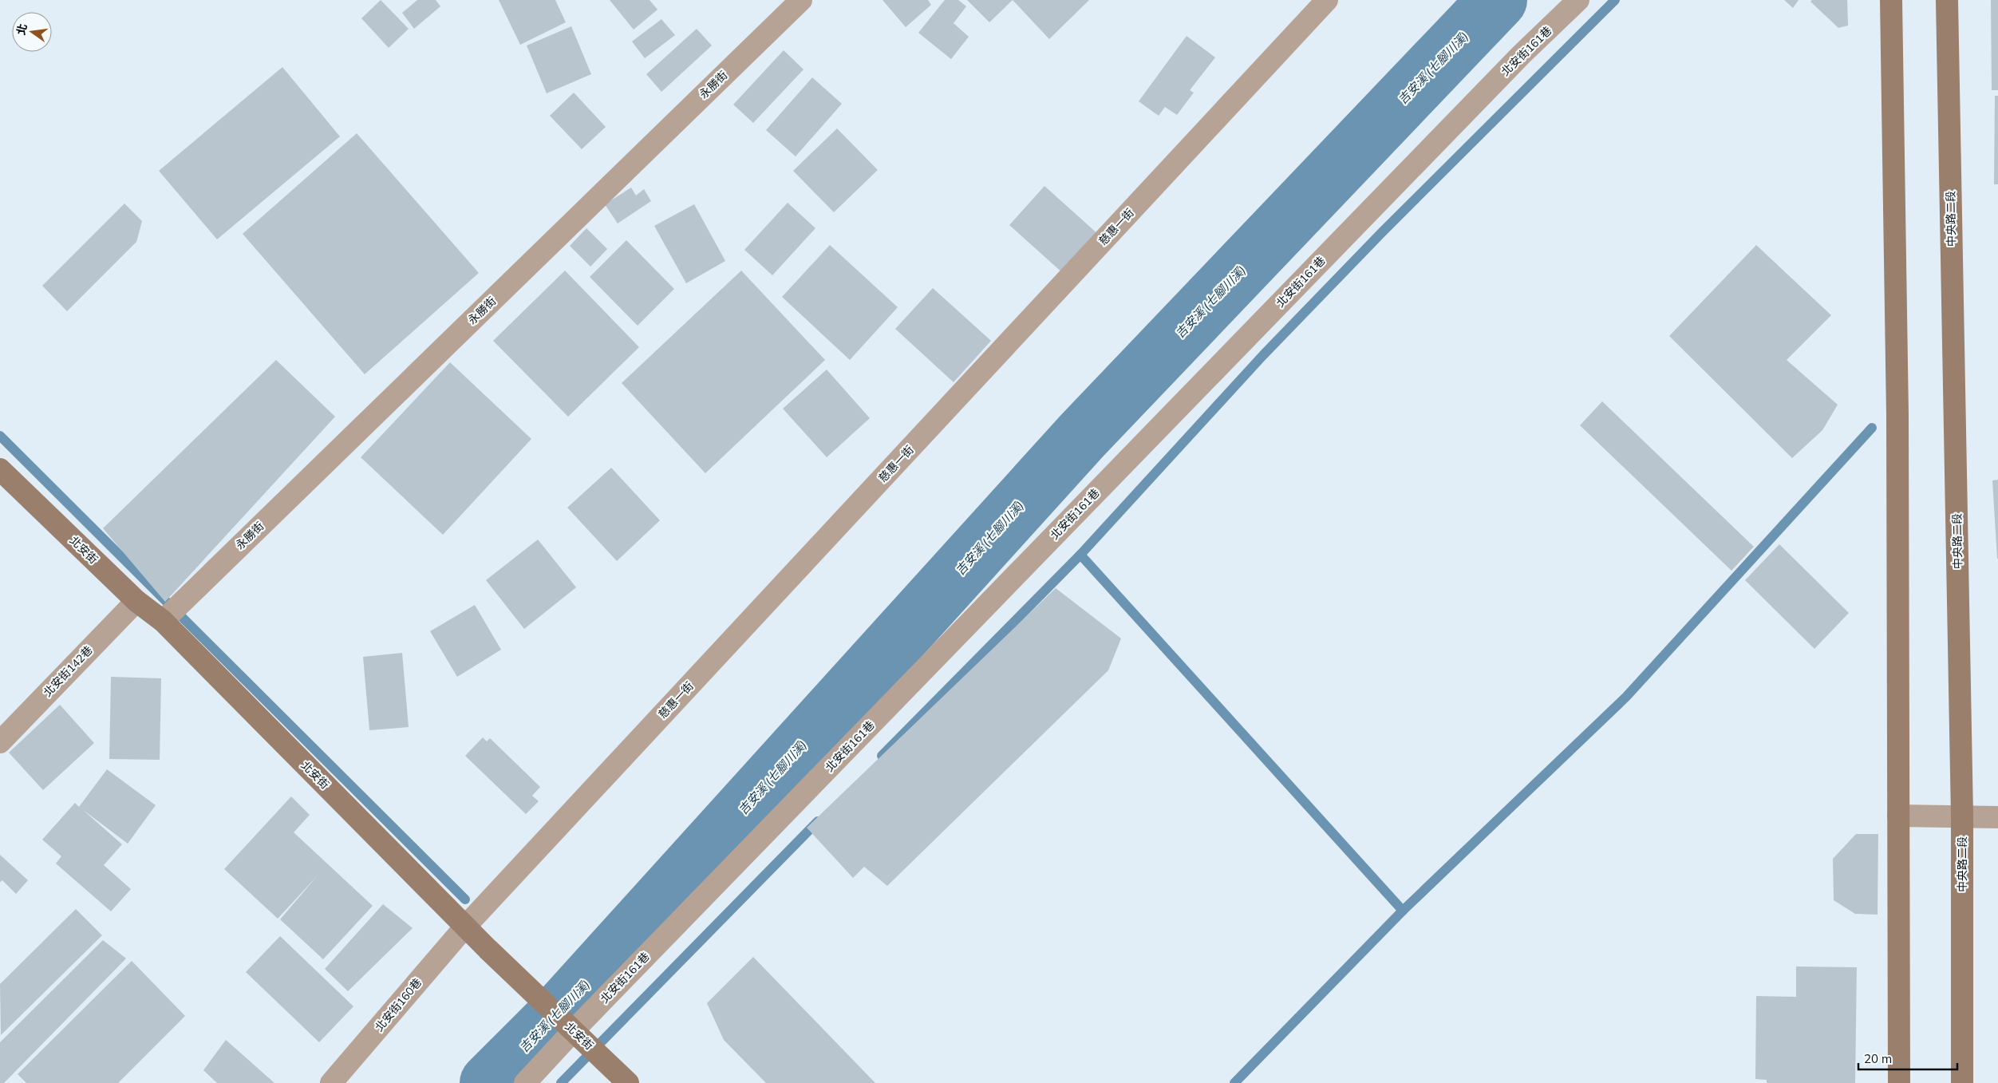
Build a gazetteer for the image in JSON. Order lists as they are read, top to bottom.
{
  "streets": {
    "street": [
      "北安街161巷",
      "永勝街",
      "中央路二段",
      "慈惠一街",
      "北安街",
      "北安街142巷",
      "北安街160巷"
    ]
  },
  "crossings": [
    ["北安街161巷", "北安街"],
    ["永勝街", "北安街"],
    ["慈惠一街", "北安街"],
    ["慈惠一街", "北安街160巷"],
    ["北安街", "北安街142巷"],
    ["北安街", "北安街160巷"]
  ],
  "water": ["吉安溪 (七腳川溪)"],
  "scale_bar": "20 m",
  "north": "left"
}
